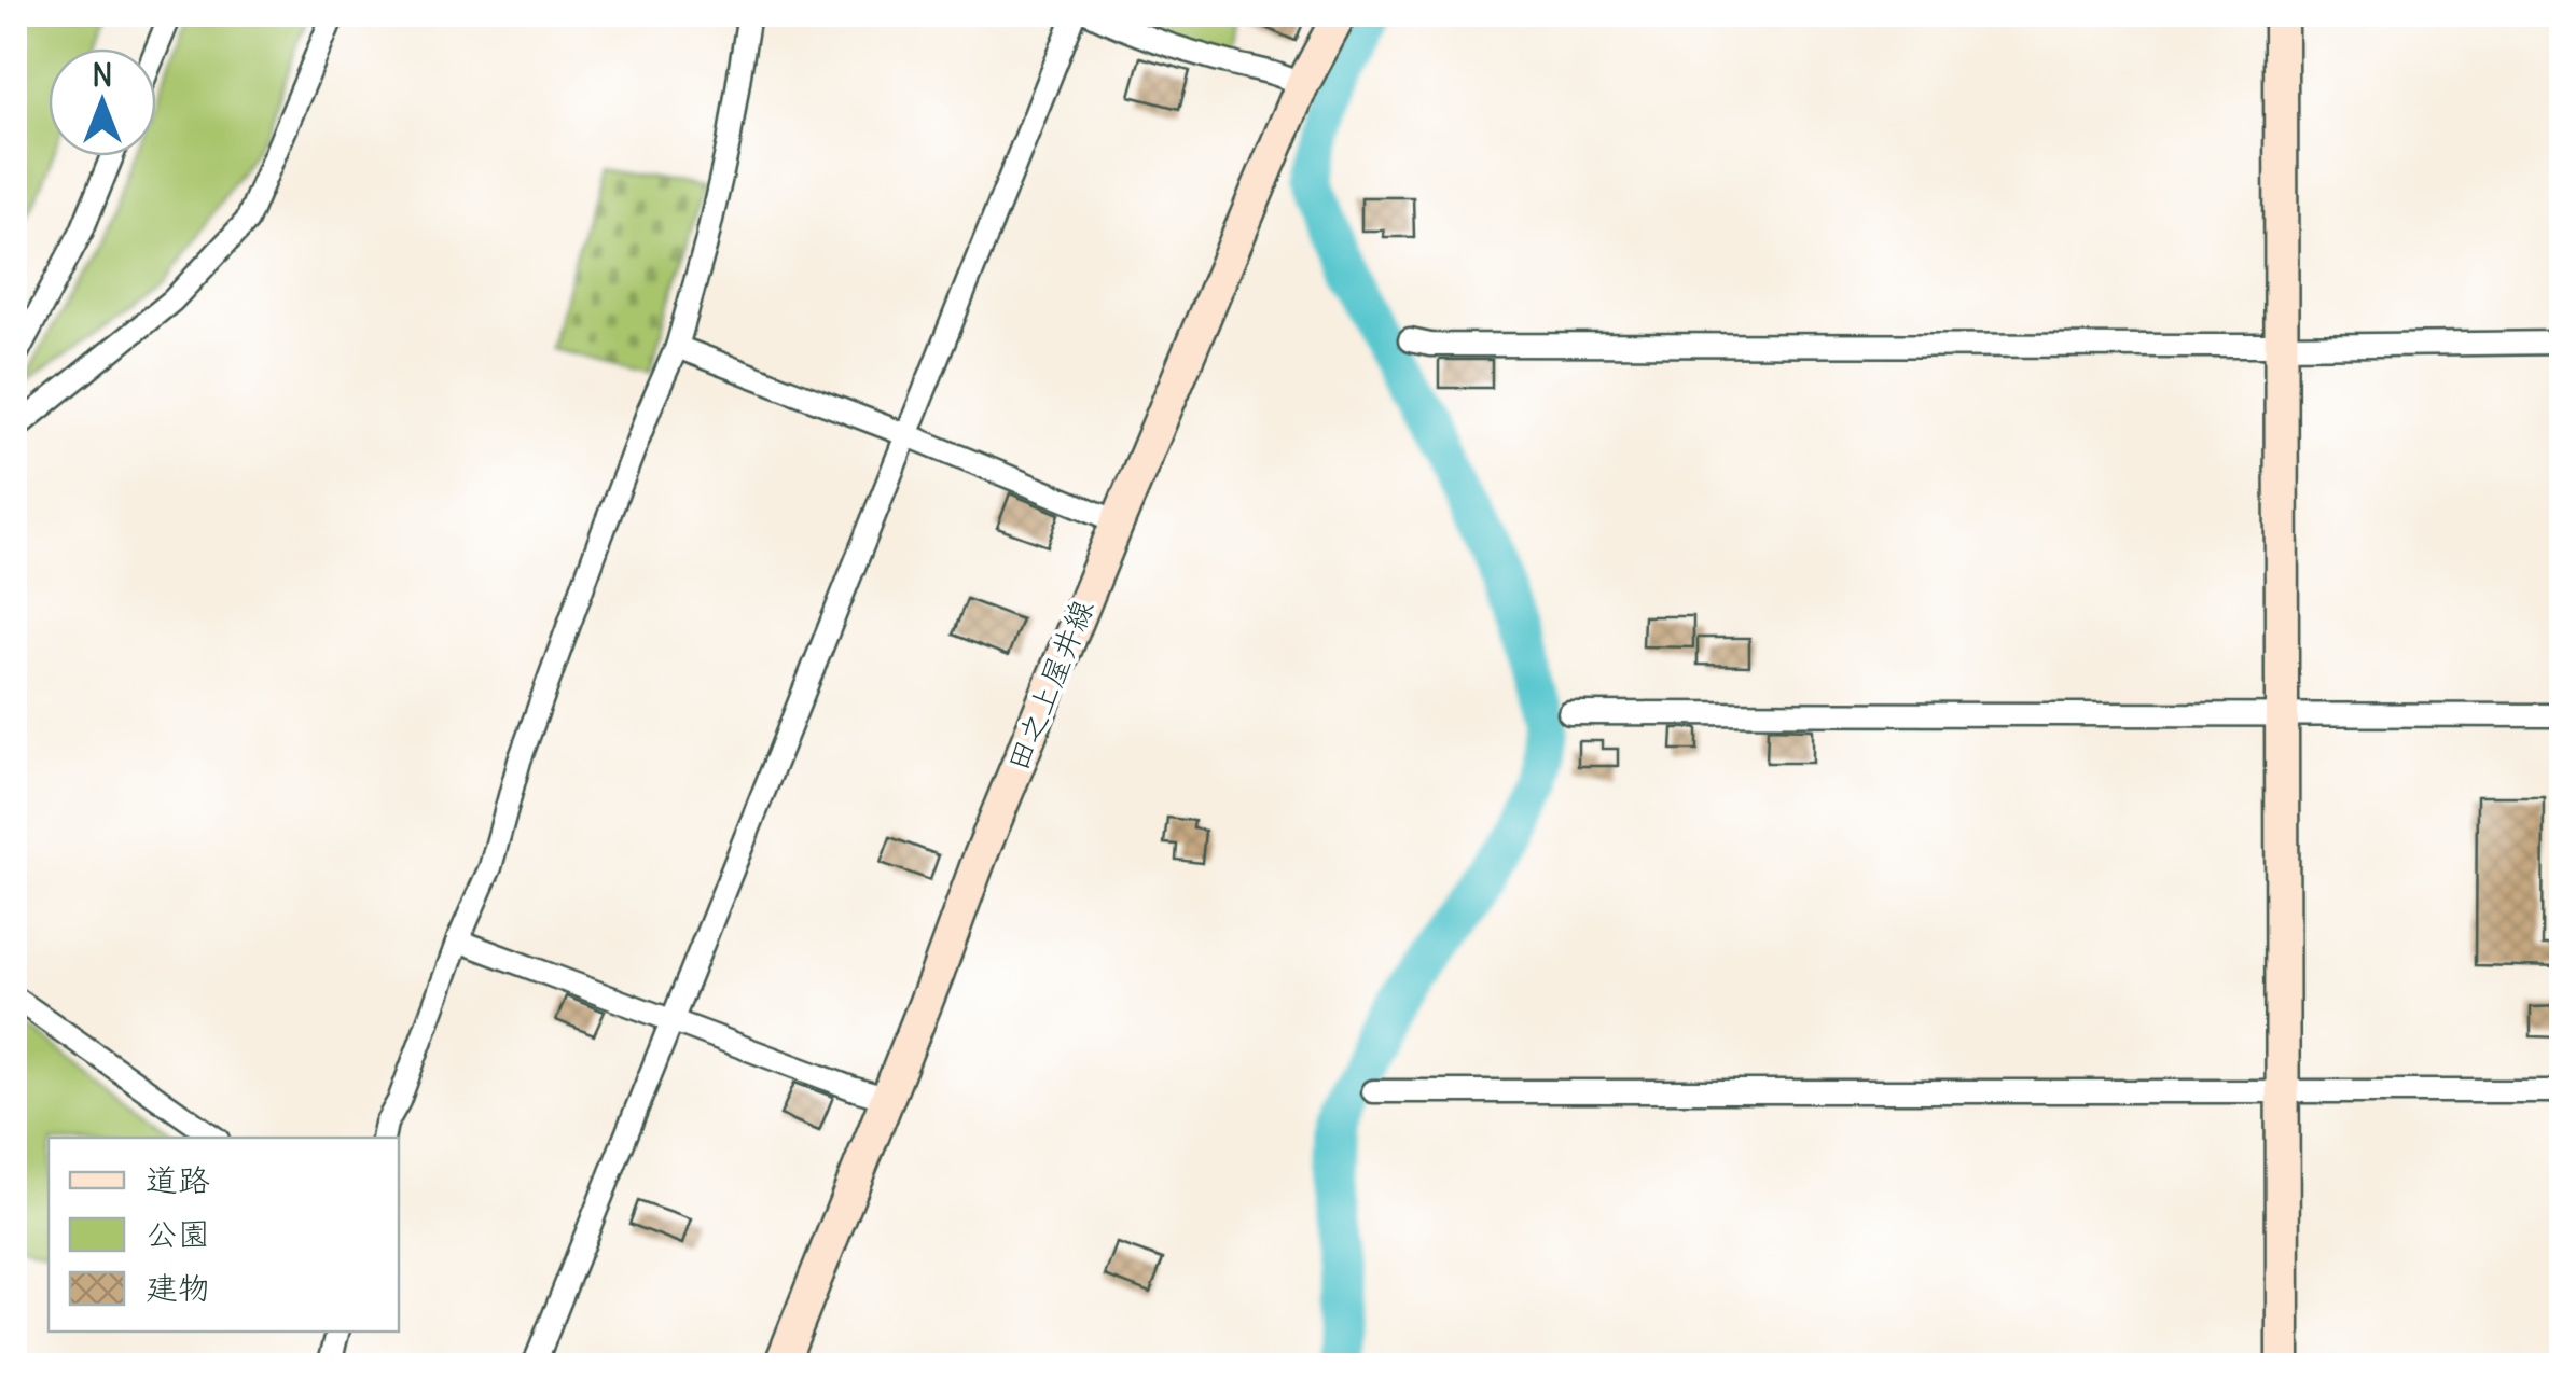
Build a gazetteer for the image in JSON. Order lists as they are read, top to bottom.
{
  "streets": {
    "main road": ["田之上屋井線"]
  },
  "legend": ["道路", "公園", "建物"],
  "north": "top"
}
